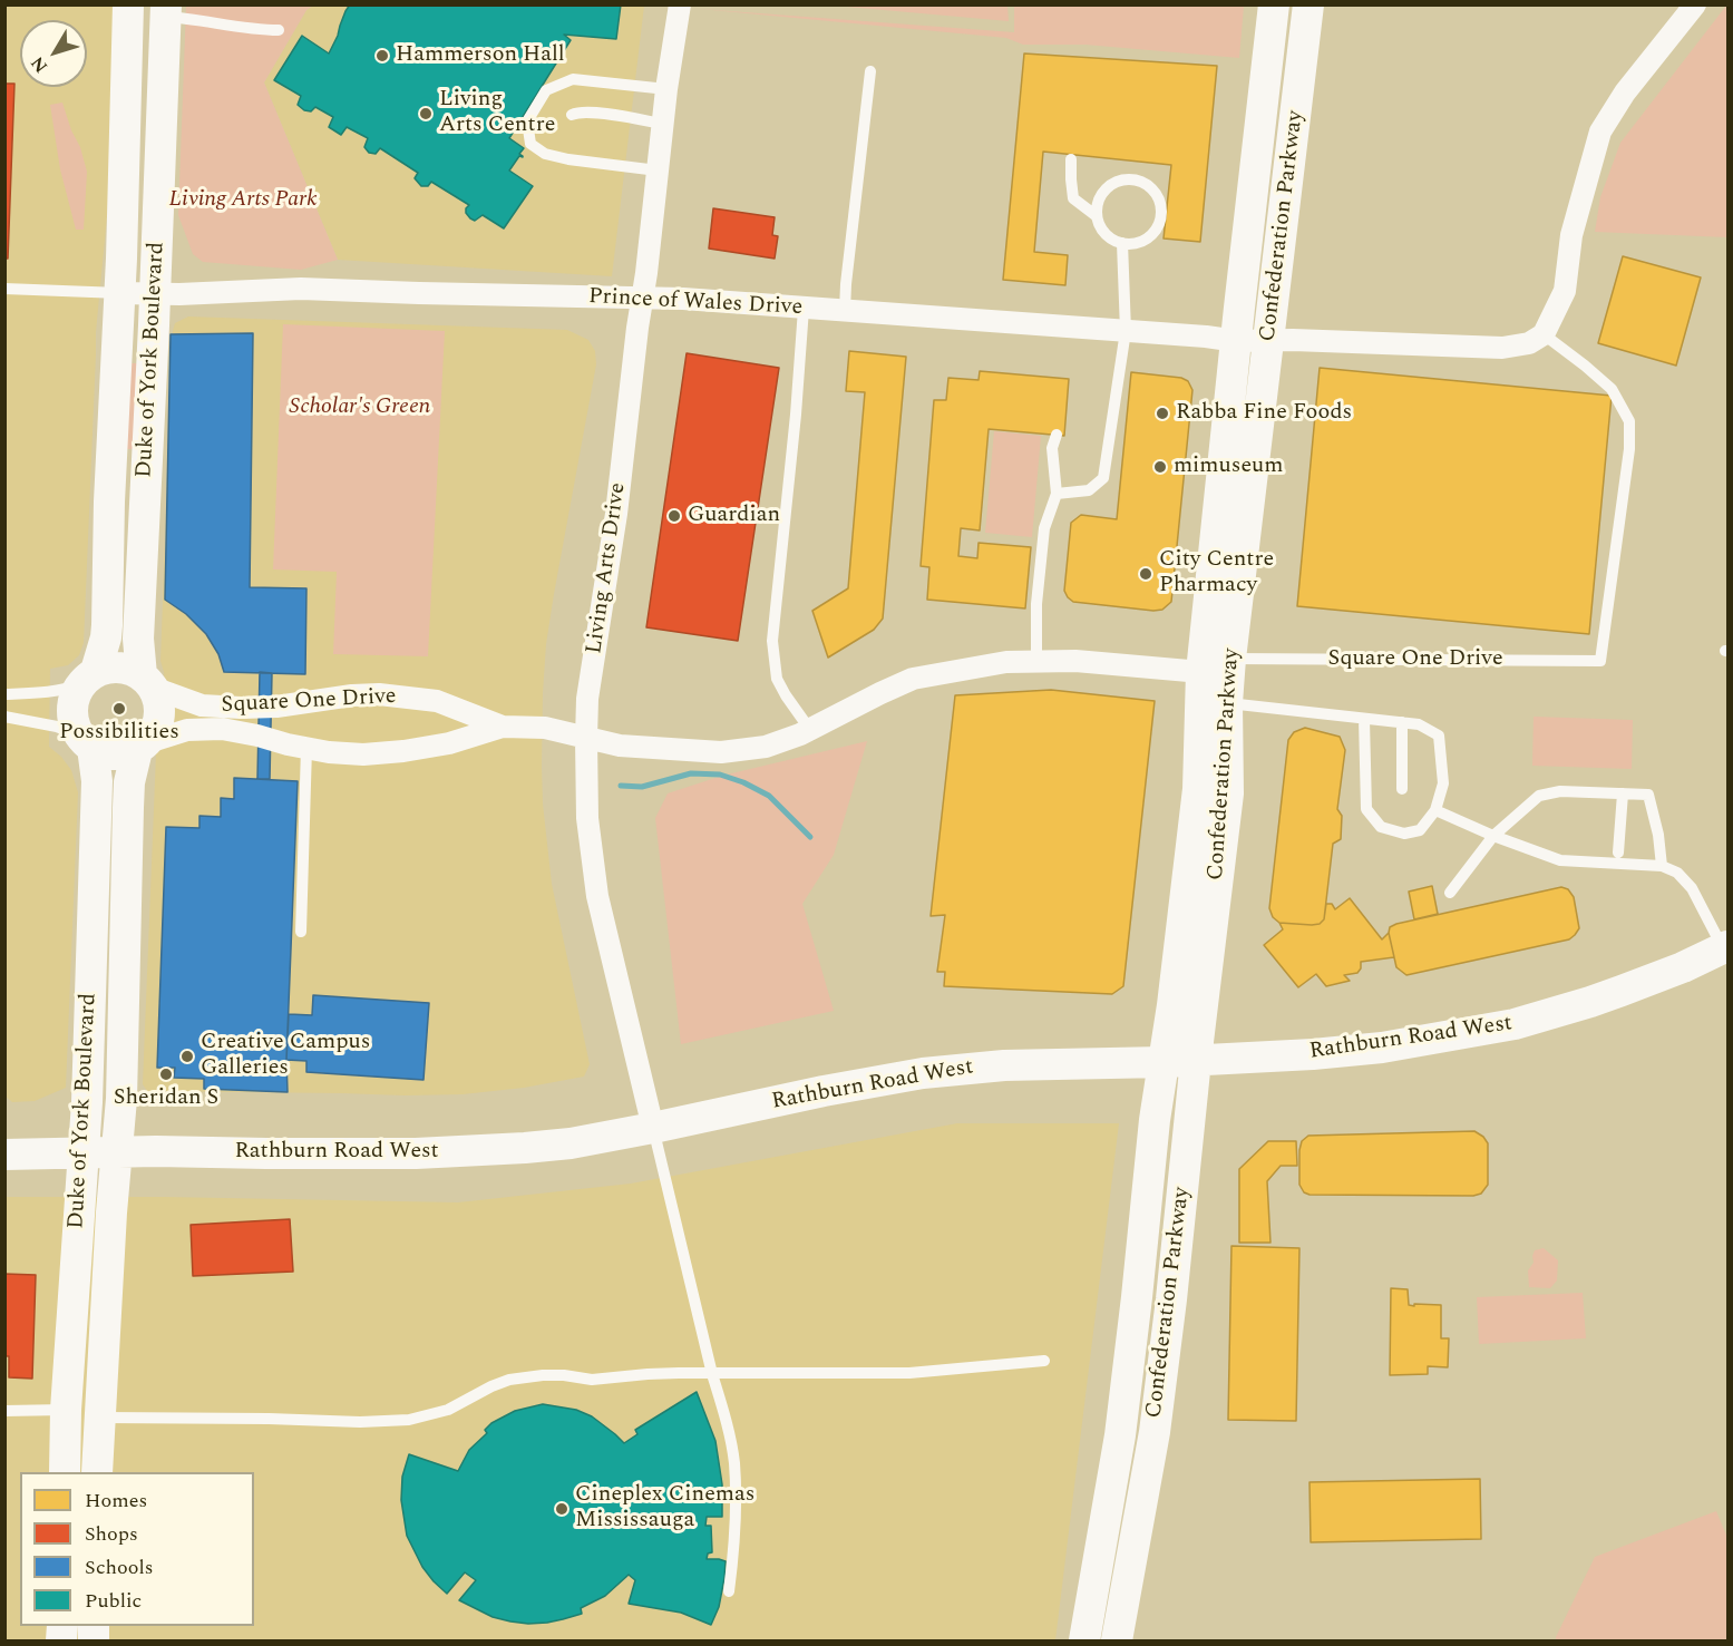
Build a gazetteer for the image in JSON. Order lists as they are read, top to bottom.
{
  "streets": {
    "street": [
      "Confederation Parkway",
      "Prince of Wales Drive",
      "Duke of York Boulevard",
      "Living Arts Drive",
      "Square One Drive",
      "Rathburn Road West"
    ]
  },
  "crossings": [
    ["Confederation Parkway", "Prince of Wales Drive"],
    ["Confederation Parkway", "Square One Drive"],
    ["Confederation Parkway", "Rathburn Road West"],
    ["Prince of Wales Drive", "Duke of York Boulevard"],
    ["Prince of Wales Drive", "Living Arts Drive"],
    ["Prince of Wales Drive", "Square One Drive"],
    ["Duke of York Boulevard", "Square One Drive"],
    ["Duke of York Boulevard", "Rathburn Road West"],
    ["Living Arts Drive", "Square One Drive"],
    ["Living Arts Drive", "Rathburn Road West"]
  ],
  "parks": ["Living Arts Park", "Scholar's Green"],
  "places": [
    "Hammerson Hall",
    "Living Arts Centre",
    "Rabba Fine Foods",
    "mimuseum",
    "Guardian",
    "City Centre Pharmacy",
    "Possibilities",
    "Creative Campus Galleries",
    "Sheridan S",
    "Cineplex Cinemas Mississauga"
  ],
  "legend": [
    "Homes",
    "Shops",
    "Schools",
    "Public"
  ],
  "north": "bottom left"
}
